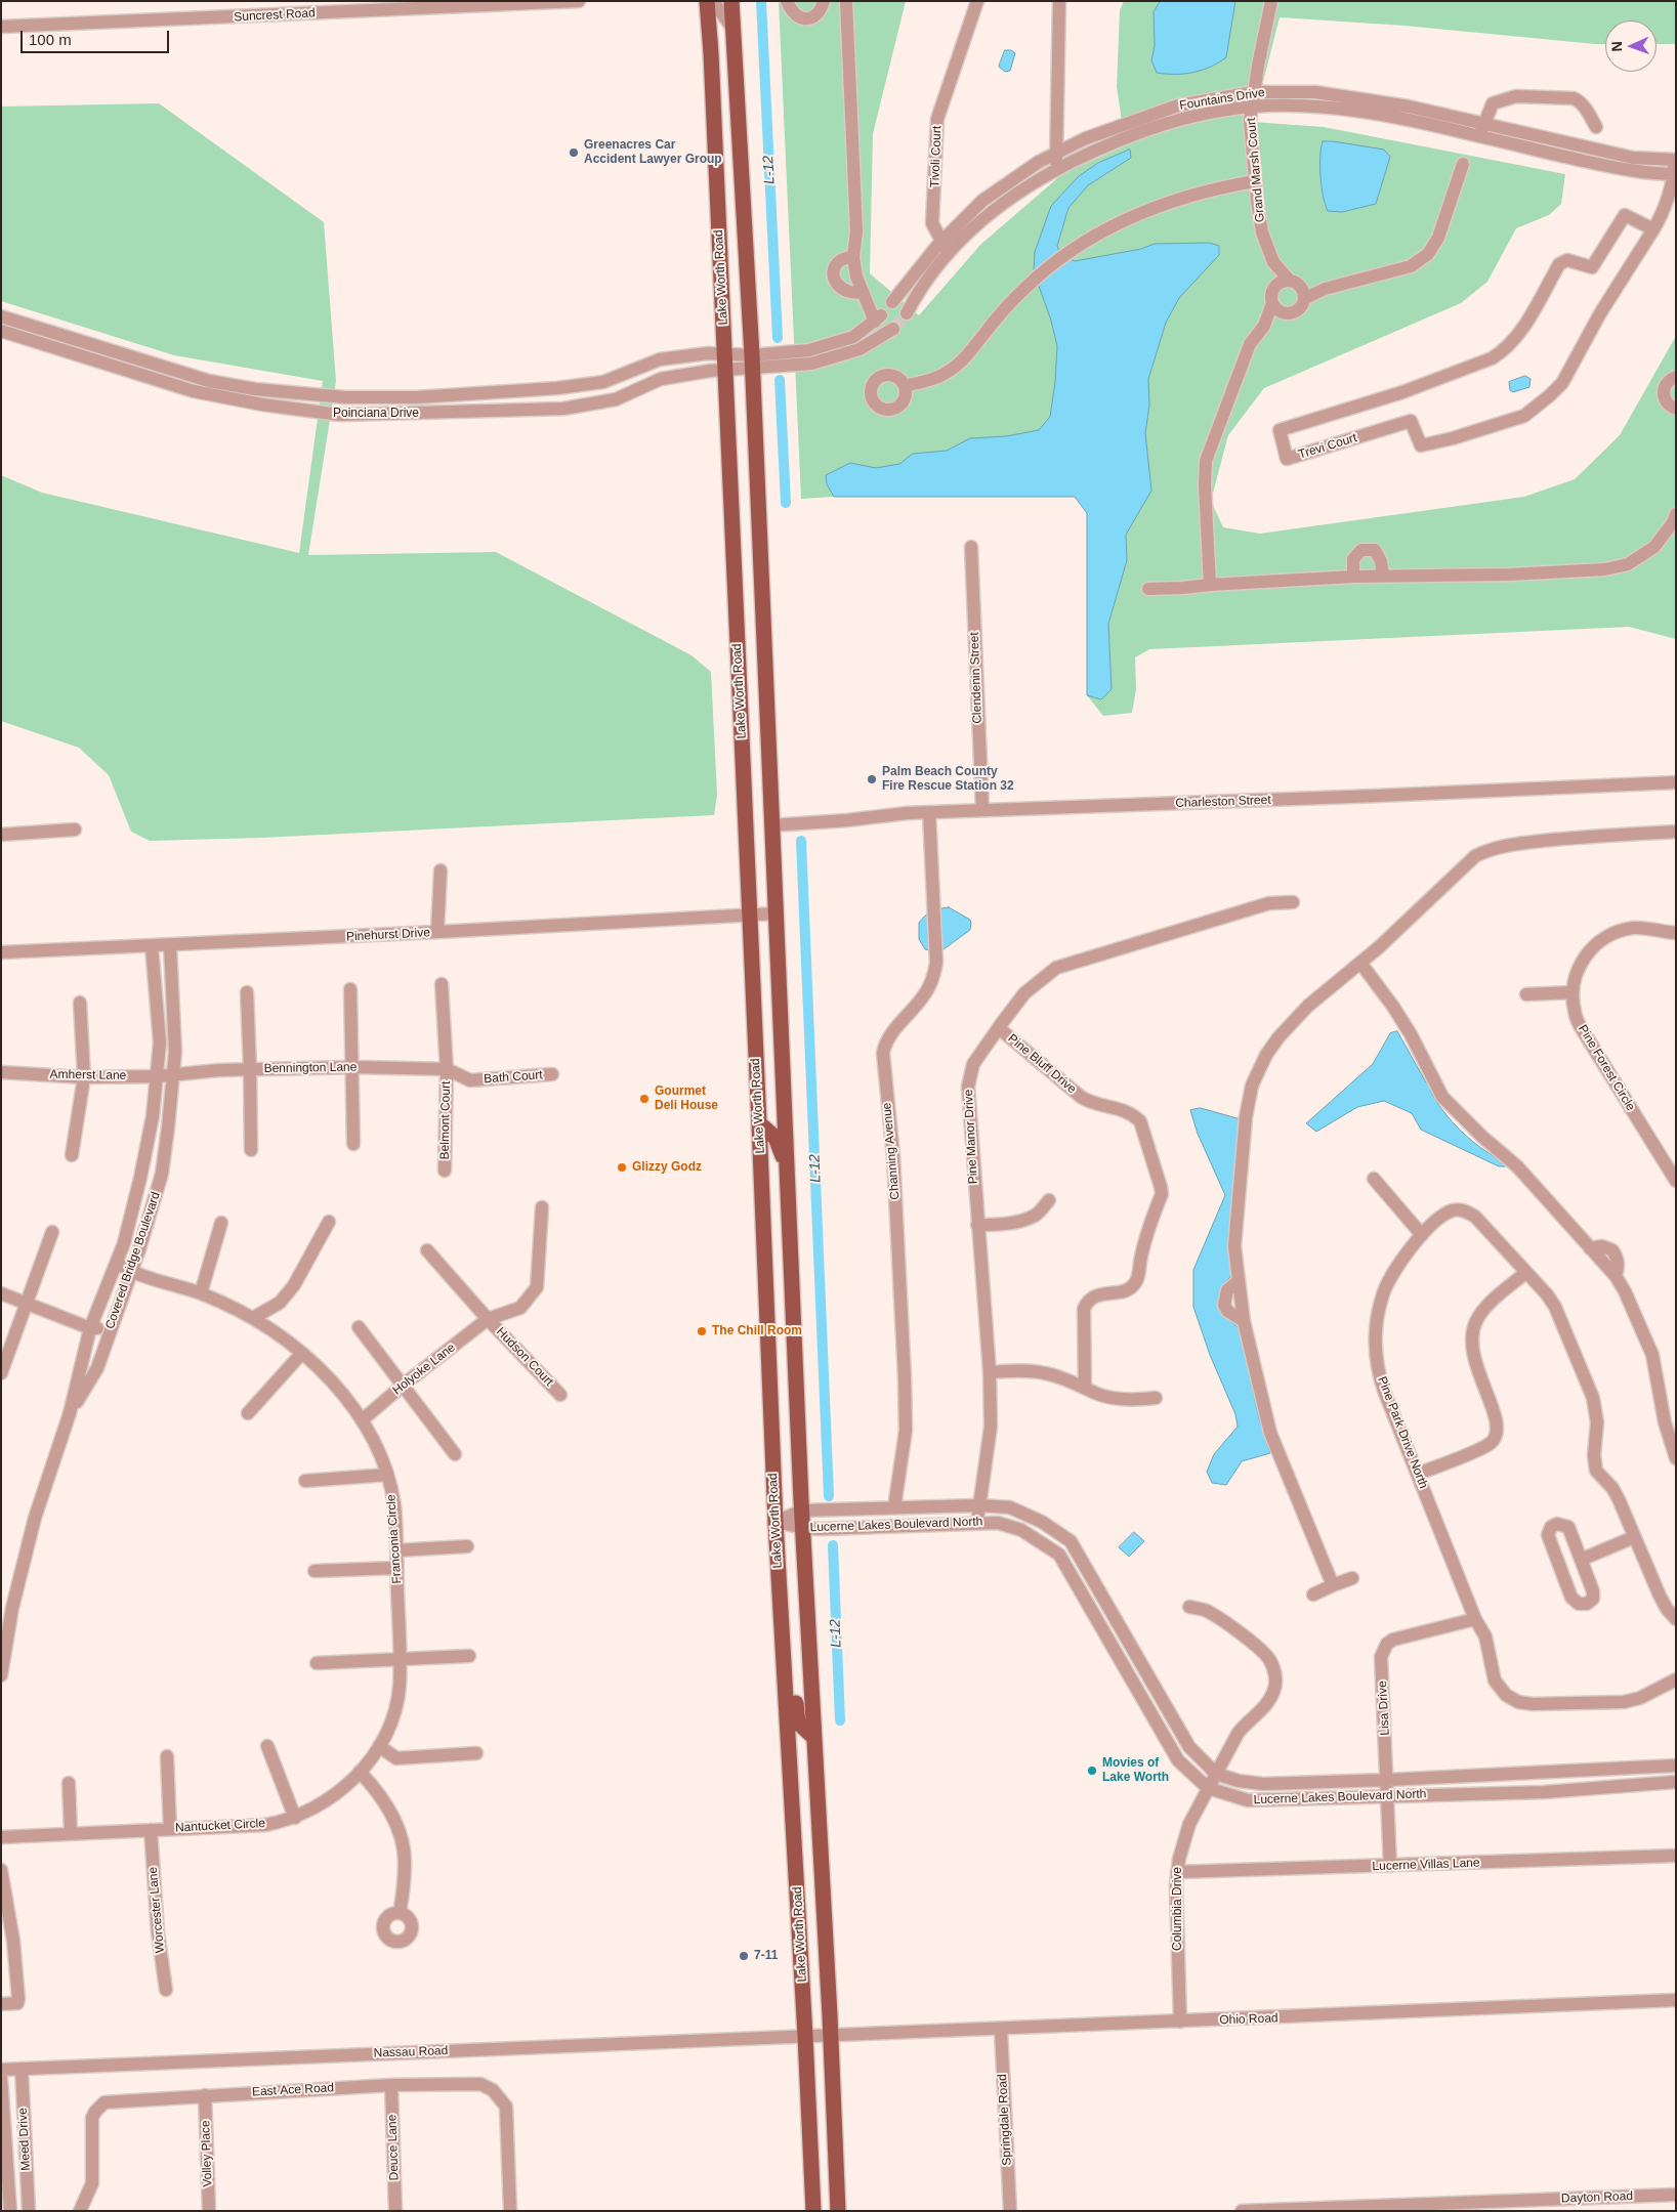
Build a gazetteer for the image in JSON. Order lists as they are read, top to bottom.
{
  "streets": {
    "main road": ["Lake Worth Road"],
    "street": [
      "Suncrest Road",
      "Fountains Drive",
      "Tivoli Court",
      "Grand Marsh Court",
      "Poinciana Drive",
      "Trevi Court",
      "Clendenin Street",
      "Charleston Street",
      "Pinehurst Drive",
      "Pine Bluff Drive",
      "Bennington Lane",
      "Pine Forest Circle",
      "Amherst Lane",
      "Bath Court",
      "Belmont Court",
      "Pine Manor Drive",
      "Channing Avenue",
      "Covered Bridge Boulevard",
      "Hudson Court",
      "Holyoke Lane",
      "Pine Park Drive North",
      "Lucerne Lakes Boulevard North",
      "Franconia Circle",
      "Lisa Drive",
      "Nantucket Circle",
      "Lucerne Villas Lane",
      "Columbia Drive",
      "Worcester Lane",
      "Ohio Road",
      "Nassau Road",
      "East Ace Road",
      "Springdale Road",
      "Meed Drive",
      "Deuce Lane",
      "Volley Place",
      "Dayton Road"
    ]
  },
  "crossings": [
    ["Fountains Drive", "Tivoli Court"],
    ["Fountains Drive", "Grand Marsh Court"],
    ["Fountains Drive", "Trevi Court"],
    ["Lake Worth Road", "Poinciana Drive"],
    ["Lake Worth Road", "Charleston Street"],
    ["Lake Worth Road", "Pinehurst Drive"],
    ["Lake Worth Road", "Lucerne Lakes Boulevard North"],
    ["Lake Worth Road", "Ohio Road"],
    ["Lake Worth Road", "Nassau Road"],
    ["Clendenin Street", "Charleston Street"],
    ["Charleston Street", "Channing Avenue"],
    ["Pinehurst Drive", "Covered Bridge Boulevard"],
    ["Pine Bluff Drive", "Pine Manor Drive"],
    ["Bennington Lane", "Amherst Lane"],
    ["Bennington Lane", "Bath Court"],
    ["Bennington Lane", "Belmont Court"],
    ["Bennington Lane", "Covered Bridge Boulevard"],
    ["Amherst Lane", "Covered Bridge Boulevard"],
    ["Bath Court", "Belmont Court"],
    ["Pine Manor Drive", "Lucerne Lakes Boulevard North"],
    ["Channing Avenue", "Lucerne Lakes Boulevard North"],
    ["Covered Bridge Boulevard", "Franconia Circle"],
    ["Hudson Court", "Holyoke Lane"],
    ["Holyoke Lane", "Franconia Circle"],
    ["Pine Park Drive North", "Lisa Drive"],
    ["Lucerne Lakes Boulevard North", "Lisa Drive"],
    ["Lucerne Lakes Boulevard North", "Columbia Drive"],
    ["Franconia Circle", "Nantucket Circle"],
    ["Lisa Drive", "Lucerne Villas Lane"],
    ["Nantucket Circle", "Worcester Lane"],
    ["Lucerne Villas Lane", "Columbia Drive"],
    ["Columbia Drive", "Ohio Road"],
    ["Ohio Road", "Nassau Road"],
    ["Ohio Road", "Springdale Road"],
    ["Nassau Road", "Meed Drive"],
    ["East Ace Road", "Deuce Lane"],
    ["East Ace Road", "Volley Place"]
  ],
  "water": ["L-12"],
  "places": [
    "Greenacres Car Accident Lawyer Group",
    "Palm Beach County Fire Rescue Station 32",
    "Gourmet Deli House",
    "Glizzy Godz",
    "The Chill Room",
    "Movies of Lake Worth",
    "7-11"
  ],
  "scale_bar": "100 m",
  "north": "left"
}
